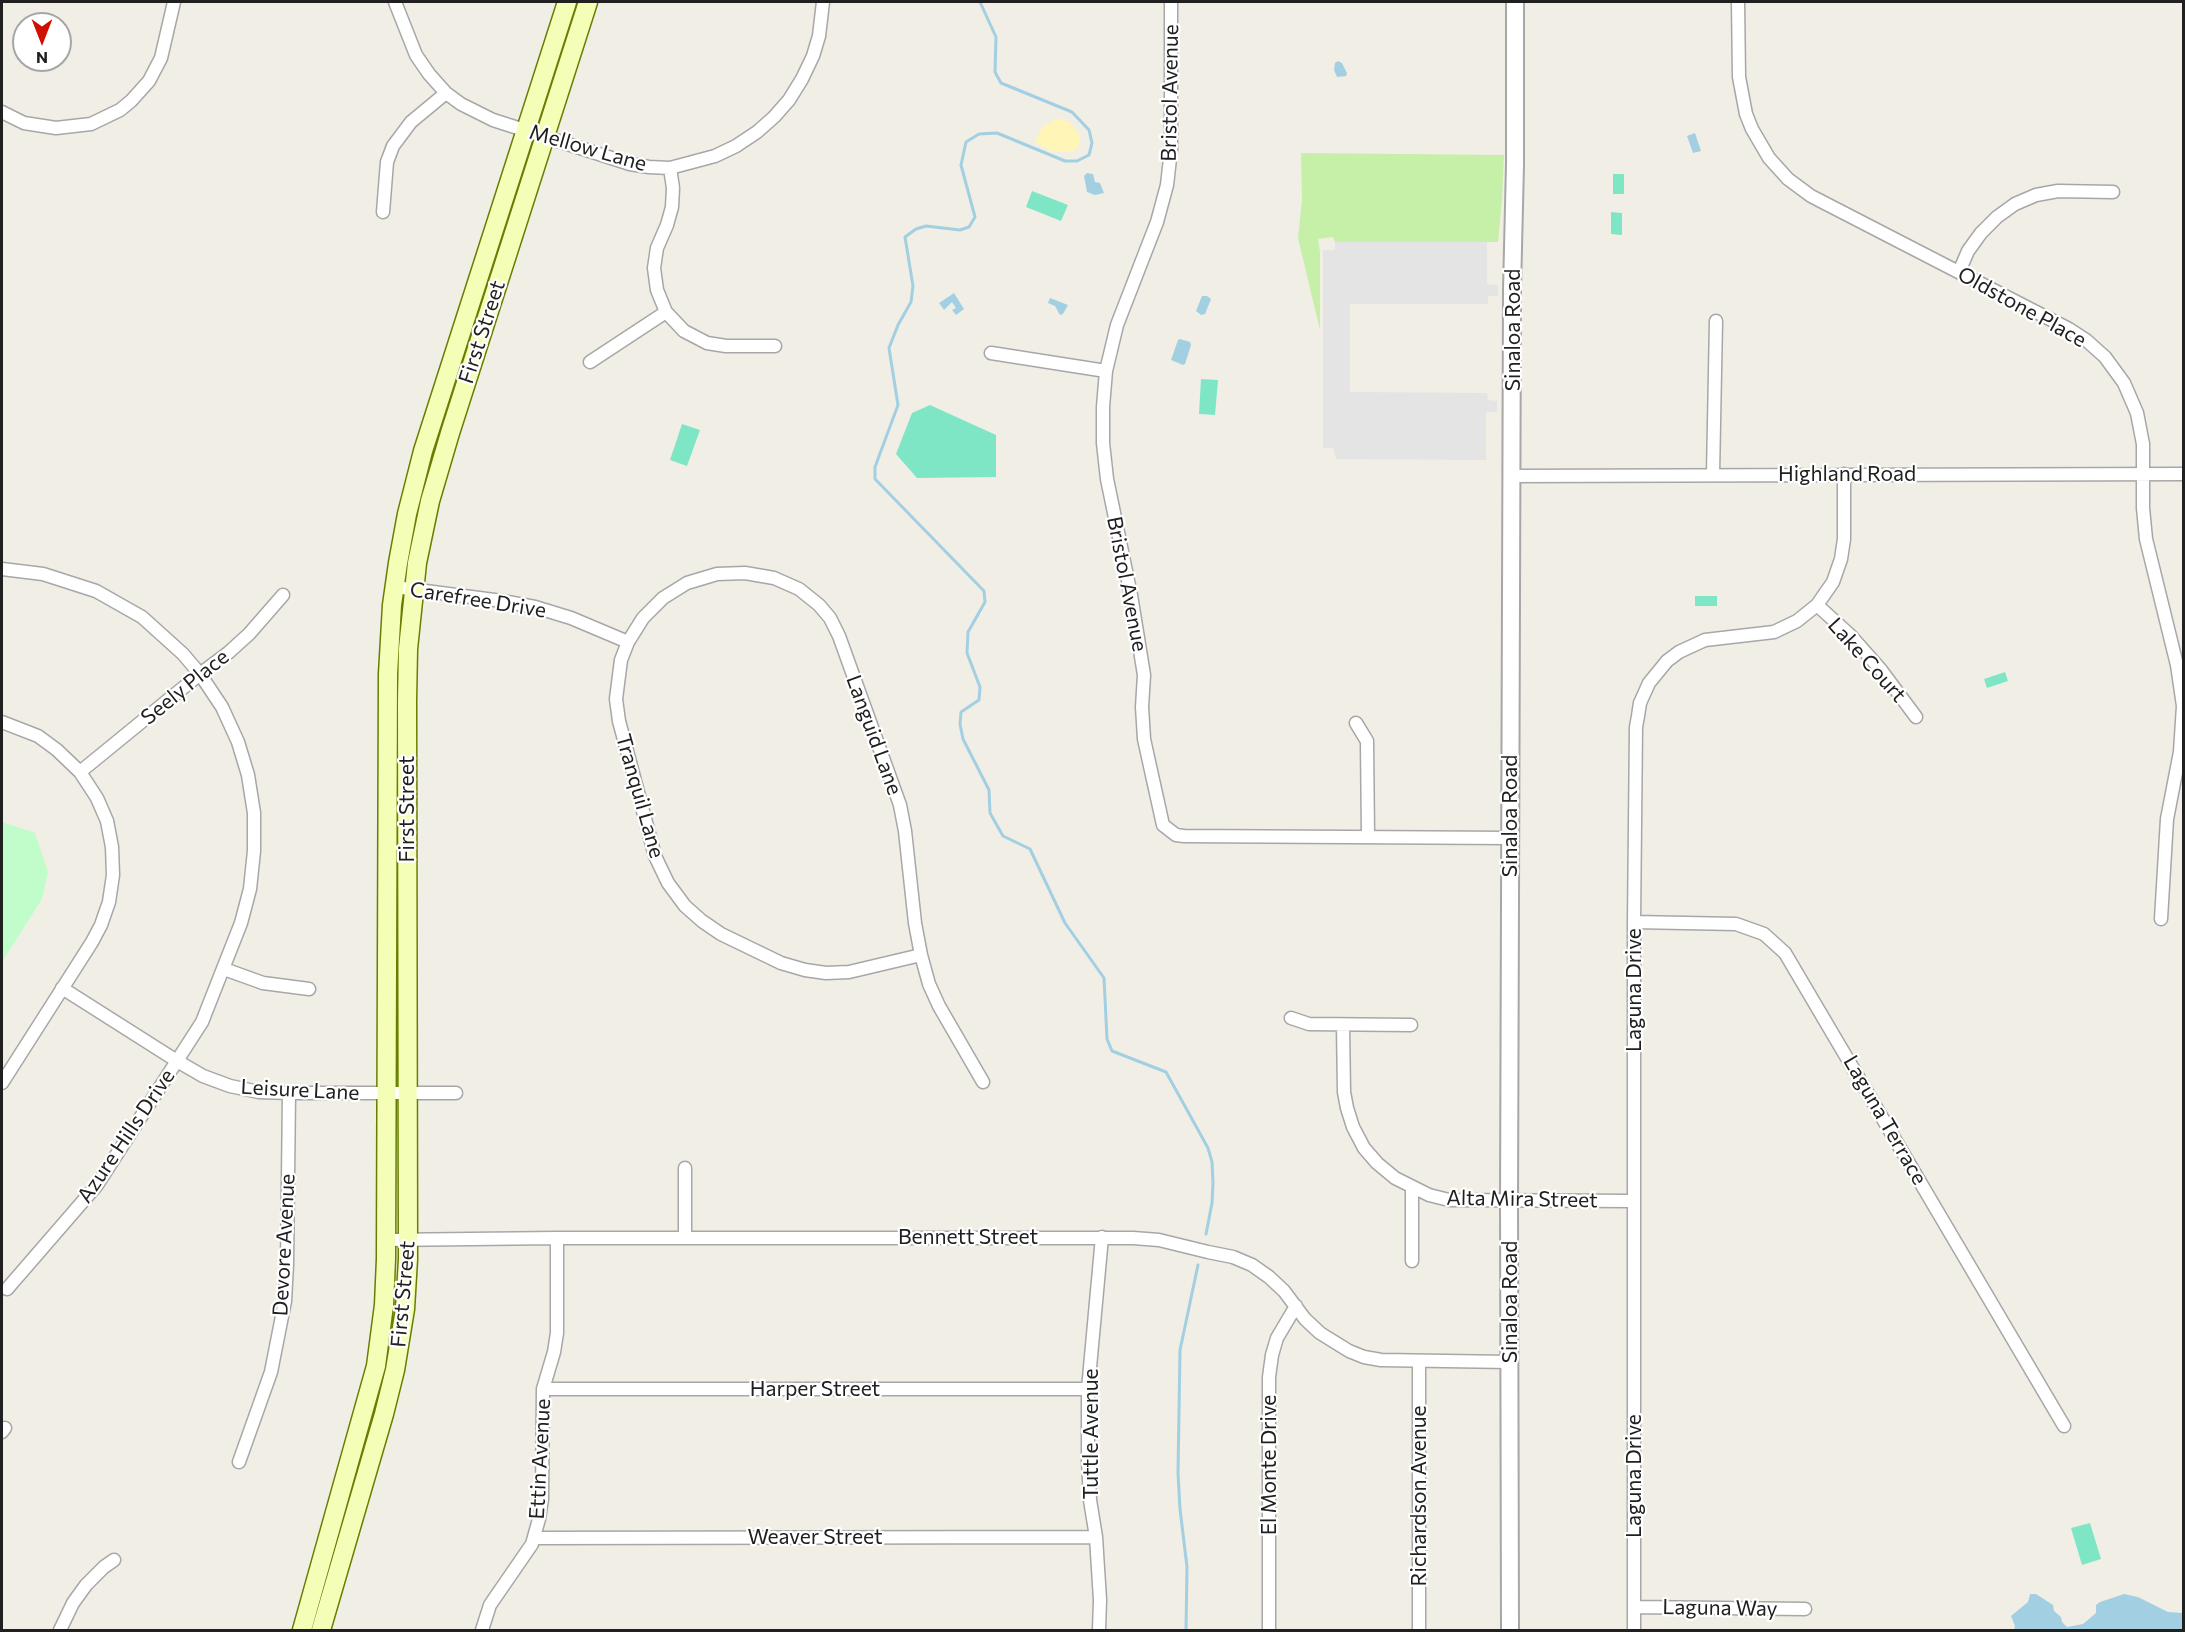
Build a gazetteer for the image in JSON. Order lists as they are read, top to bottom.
{
  "streets": {
    "main road": ["First Street"],
    "street": [
      "Bristol Avenue",
      "Mellow Lane",
      "Oldstone Place",
      "Sinaloa Road",
      "Highland Road",
      "Carefree Drive",
      "Lake Court",
      "Seely Place",
      "Languid Lane",
      "Tranquil Lane",
      "Laguna Drive",
      "Leisure Lane",
      "Laguna Terrace",
      "Azure Hills Drive",
      "Alta Mira Street",
      "Bennett Street",
      "Devore Avenue",
      "Harper Street",
      "Tuttle Avenue",
      "Ettin Avenue",
      "El Monte Drive",
      "Richardson Avenue",
      "Weaver Street",
      "Laguna Way"
    ]
  },
  "crossings": [
    ["Bristol Avenue", "Sinaloa Road"],
    ["Mellow Lane", "First Street"],
    ["Oldstone Place", "Highland Road"],
    ["Sinaloa Road", "Highland Road"],
    ["Sinaloa Road", "Alta Mira Street"],
    ["Sinaloa Road", "Bennett Street"],
    ["First Street", "Carefree Drive"],
    ["First Street", "Leisure Lane"],
    ["First Street", "Bennett Street"],
    ["Highland Road", "Laguna Drive"],
    ["Carefree Drive", "Languid Lane"],
    ["Carefree Drive", "Tranquil Lane"],
    ["Lake Court", "Laguna Drive"],
    ["Seely Place", "Azure Hills Drive"],
    ["Languid Lane", "Tranquil Lane"],
    ["Laguna Drive", "Laguna Terrace"],
    ["Laguna Drive", "Alta Mira Street"],
    ["Laguna Drive", "Laguna Way"],
    ["Leisure Lane", "Azure Hills Drive"],
    ["Leisure Lane", "Devore Avenue"],
    ["Bennett Street", "Tuttle Avenue"],
    ["Bennett Street", "Ettin Avenue"],
    ["Bennett Street", "El Monte Drive"],
    ["Bennett Street", "Richardson Avenue"],
    ["Harper Street", "Tuttle Avenue"],
    ["Harper Street", "Ettin Avenue"],
    ["Tuttle Avenue", "Weaver Street"],
    ["Ettin Avenue", "Weaver Street"]
  ],
  "north": "bottom"
}
